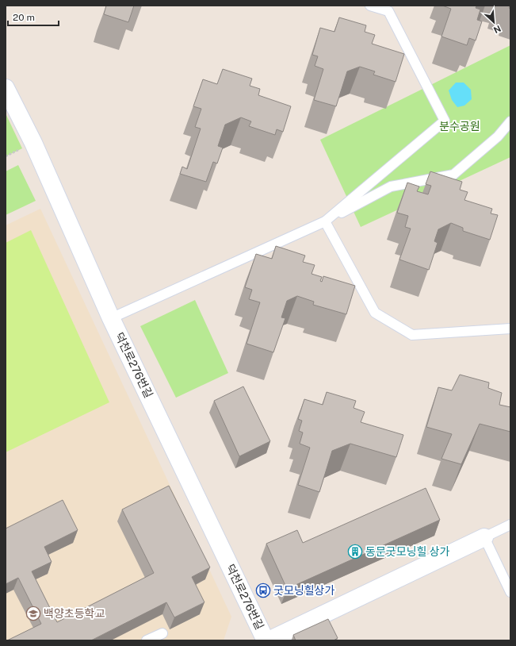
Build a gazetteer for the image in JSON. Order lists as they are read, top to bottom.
{
  "streets": {
    "street": ["덕천로276번길"]
  },
  "parks": ["분수공원"],
  "places": {
    "building": ["동문굿모닝힐 상가"],
    "bus stop": ["굿모닝힐상가"],
    "school or university": ["백양초등학교"]
  },
  "scale_bar": "20 m",
  "north": "bottom right"
}
